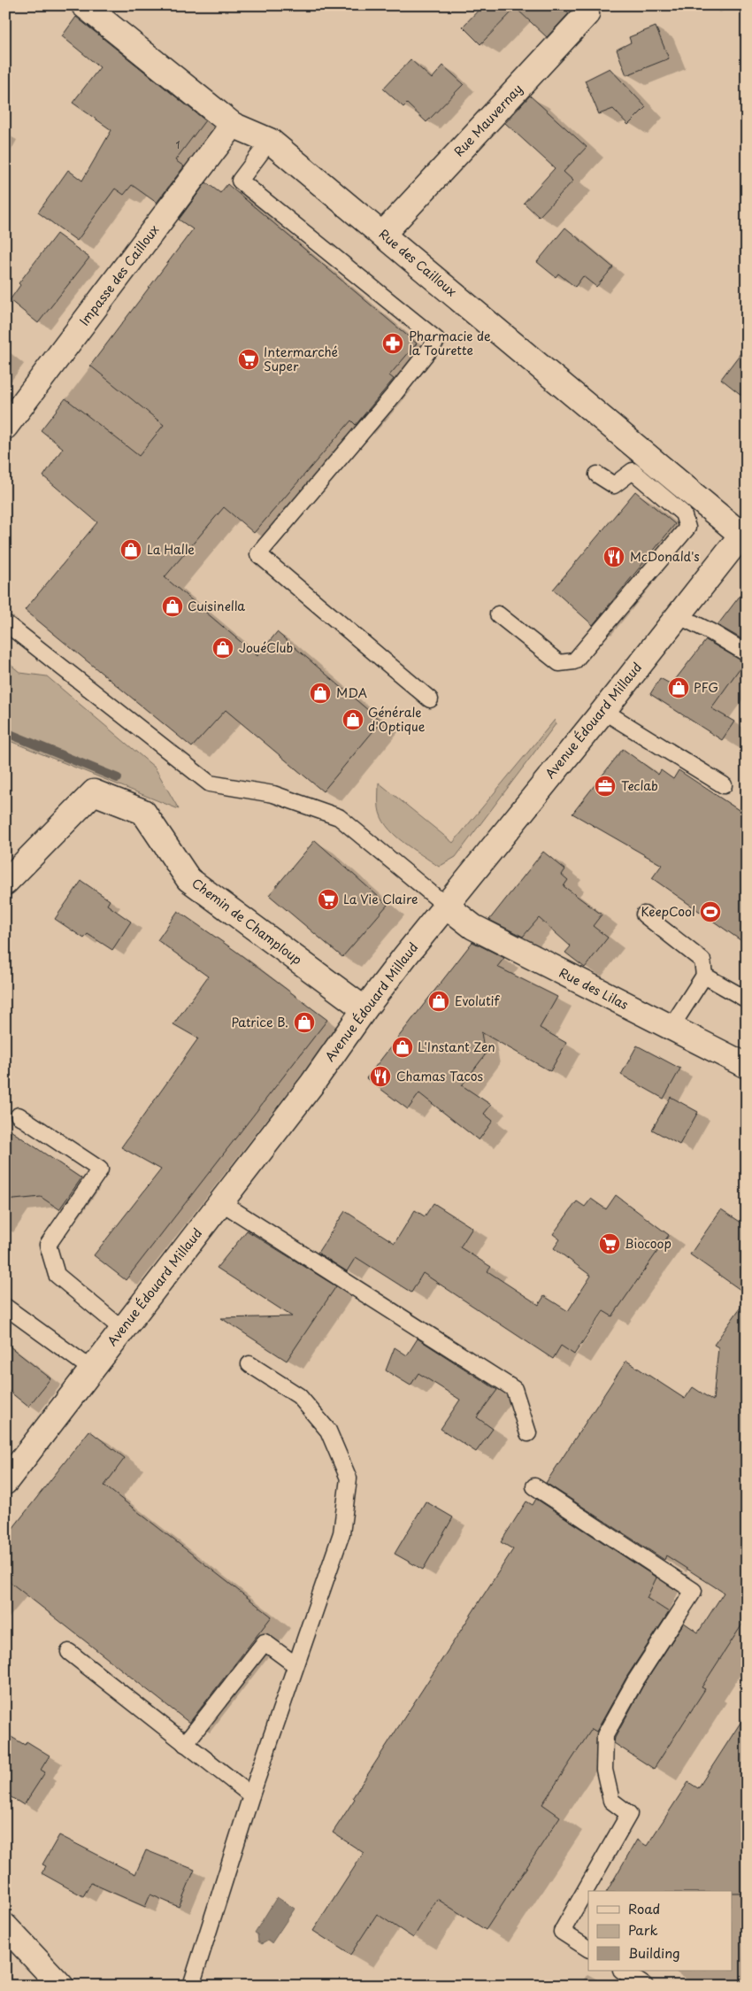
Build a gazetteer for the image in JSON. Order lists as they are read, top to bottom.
{
  "streets": {
    "street": [
      "Rue Mauvernay",
      "Rue des Cailloux",
      "Impasse des Cailloux",
      "Avenue Édouard Millaud",
      "Chemin de Champloup",
      "Rue des Lilas"
    ]
  },
  "crossings": [
    ["Rue Mauvernay", "Rue des Cailloux"],
    ["Rue des Cailloux", "Impasse des Cailloux"],
    ["Rue des Cailloux", "Avenue Édouard Millaud"],
    ["Avenue Édouard Millaud", "Chemin de Champloup"],
    ["Avenue Édouard Millaud", "Rue des Lilas"]
  ],
  "places": {
    "pharmacy": ["Pharmacie de la Tourette"],
    "supermarket": ["Intermarché Super", "La Vie Claire", "Biocoop"],
    "shop": [
      "La Halle",
      "Cuisinella",
      "JouéClub",
      "PFG",
      "MDA",
      "Générale d'Optique",
      "Evolutif",
      "Patrice B.",
      "L'Instant Zen"
    ],
    "restaurant": ["McDonald's", "Chamas Tacos"],
    "office": ["Teclab"],
    "sports": ["KeepCool"]
  },
  "house_numbers": ["1"],
  "legend": ["Road", "Park", "Building"]
}
